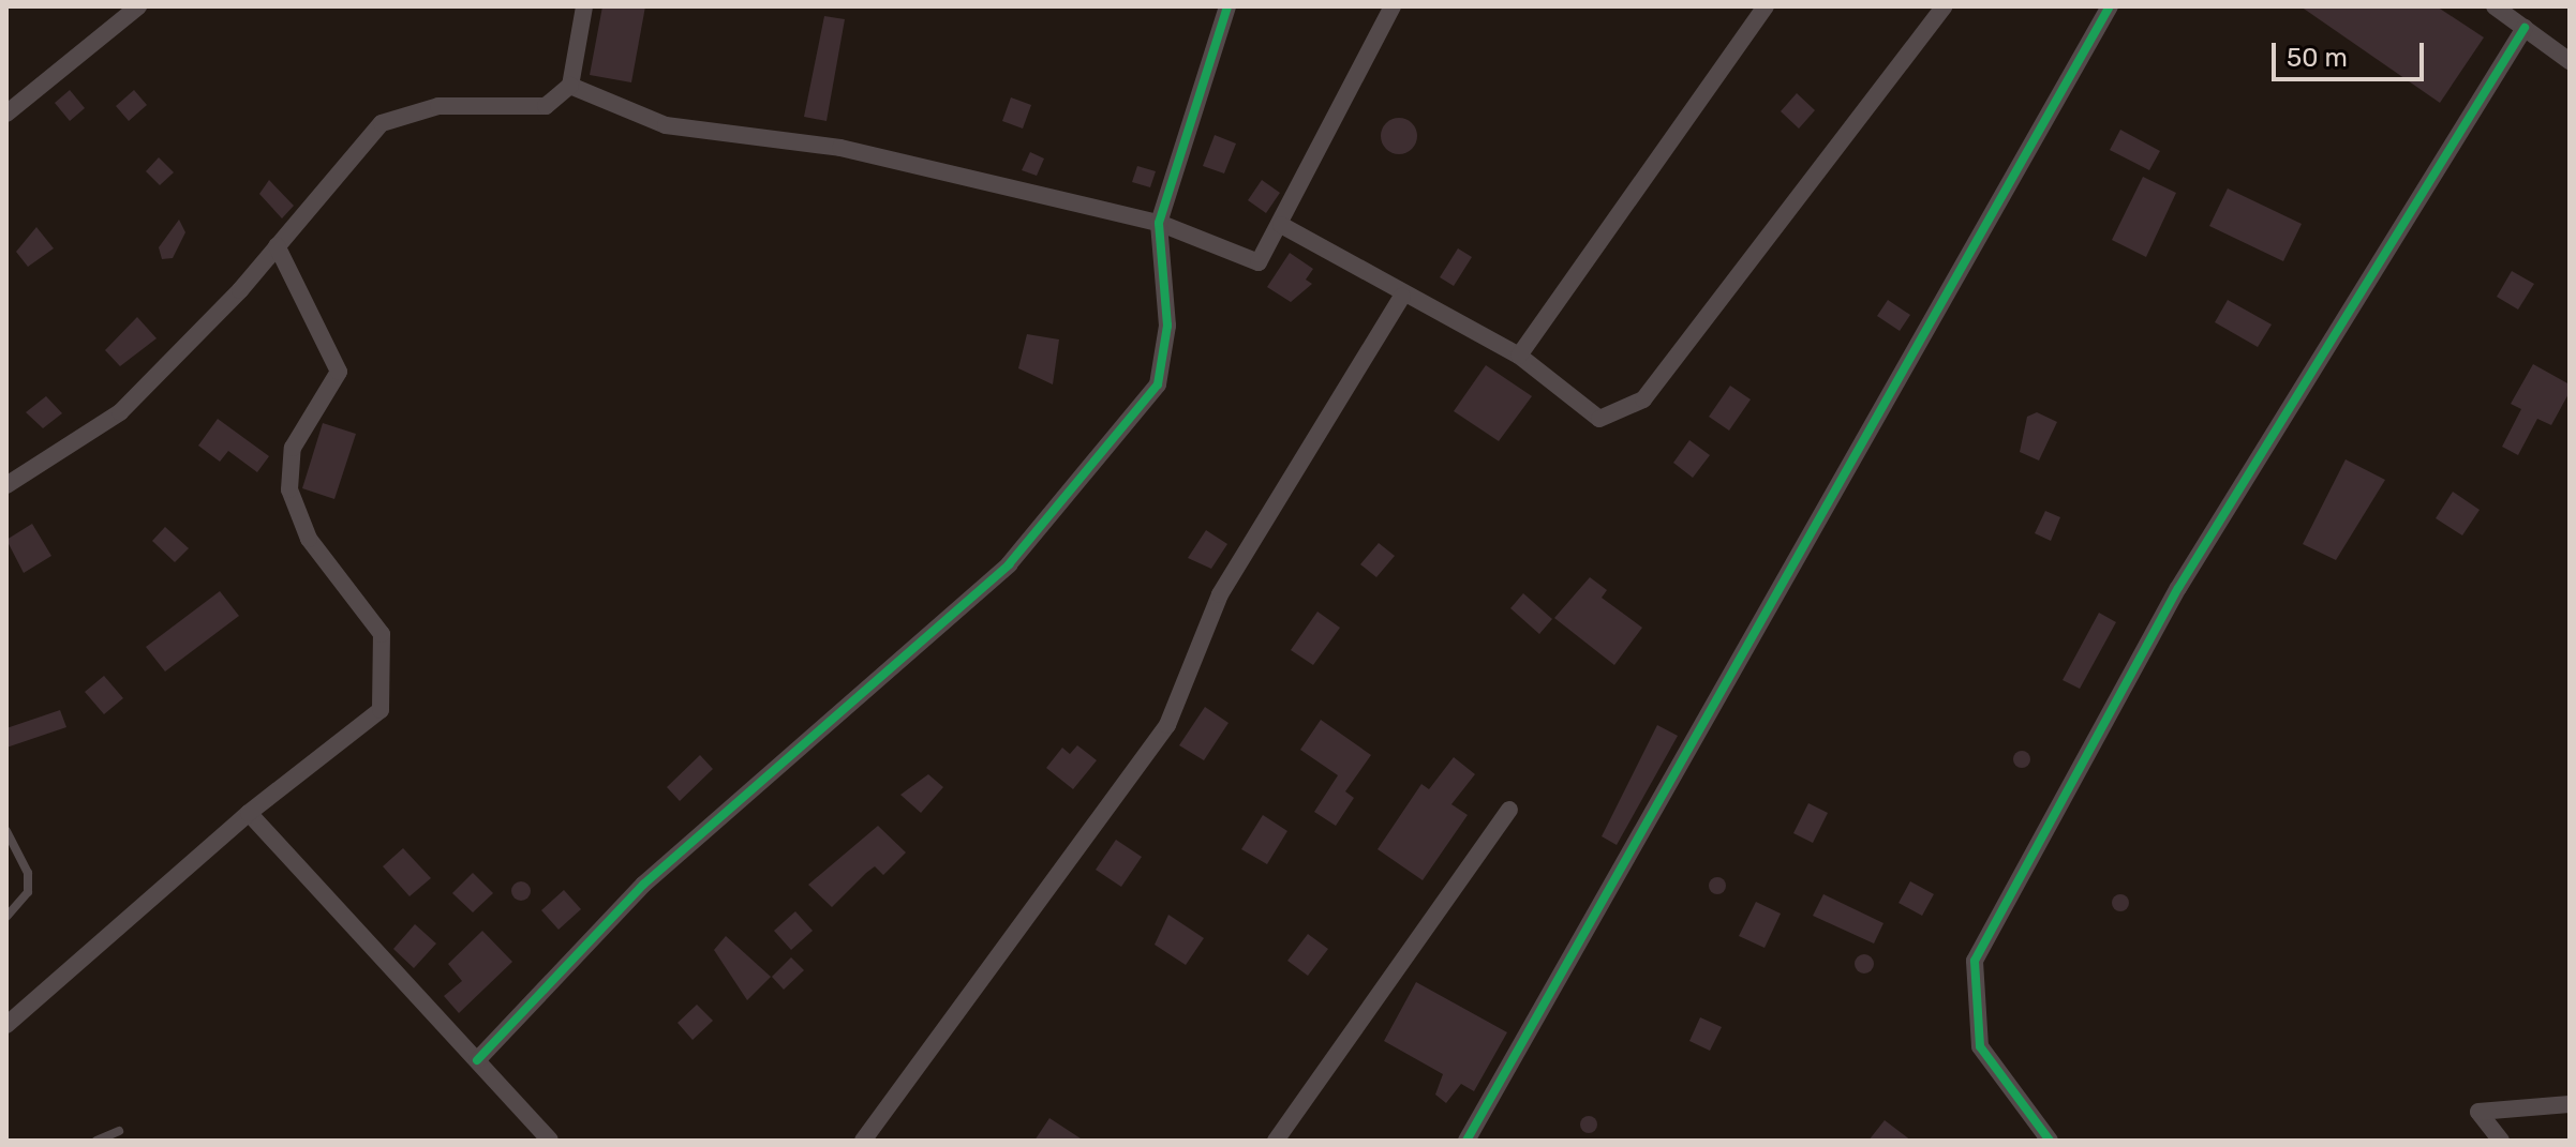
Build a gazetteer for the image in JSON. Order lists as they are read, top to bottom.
{
  "scale_bar": "50 m"
}
